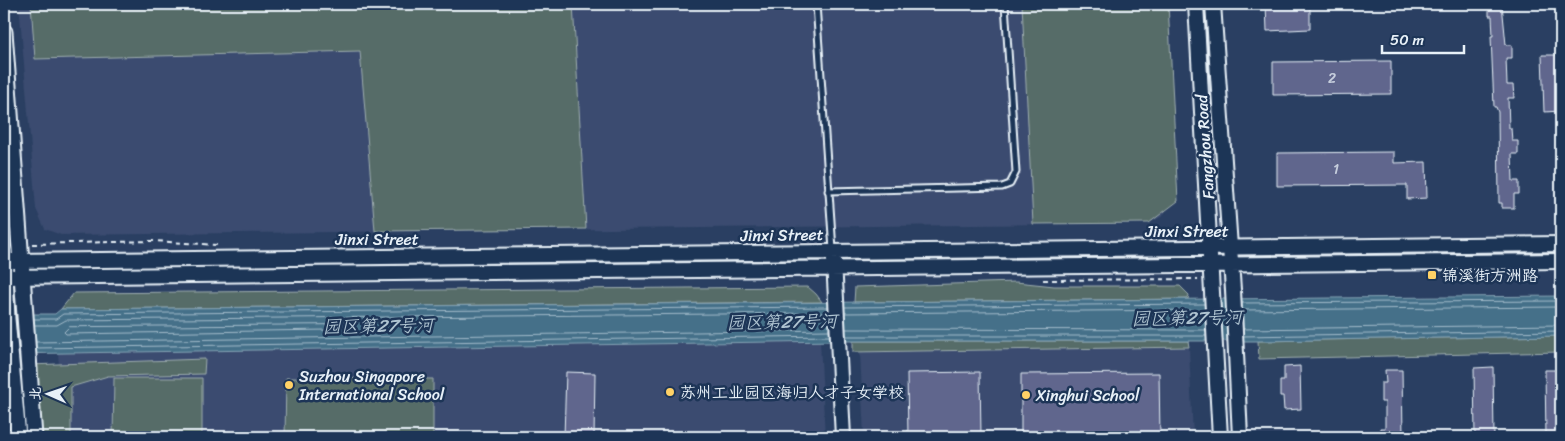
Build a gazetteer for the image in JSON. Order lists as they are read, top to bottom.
{
  "streets": {
    "main road": ["Fangzhou Road", "Jinxi Street"]
  },
  "crossings": [
    ["Fangzhou Road", "Jinxi Street"]
  ],
  "water": ["园区第27号河"],
  "places": {
    "transit": ["锦溪街方洲路"],
    "other": ["Suzhou Singapore International School", "苏州工业园区海归人才子女学校", "Xinghui School"]
  },
  "house_numbers": ["2", "1"],
  "scale_bar": "50 m",
  "north": "left"
}
